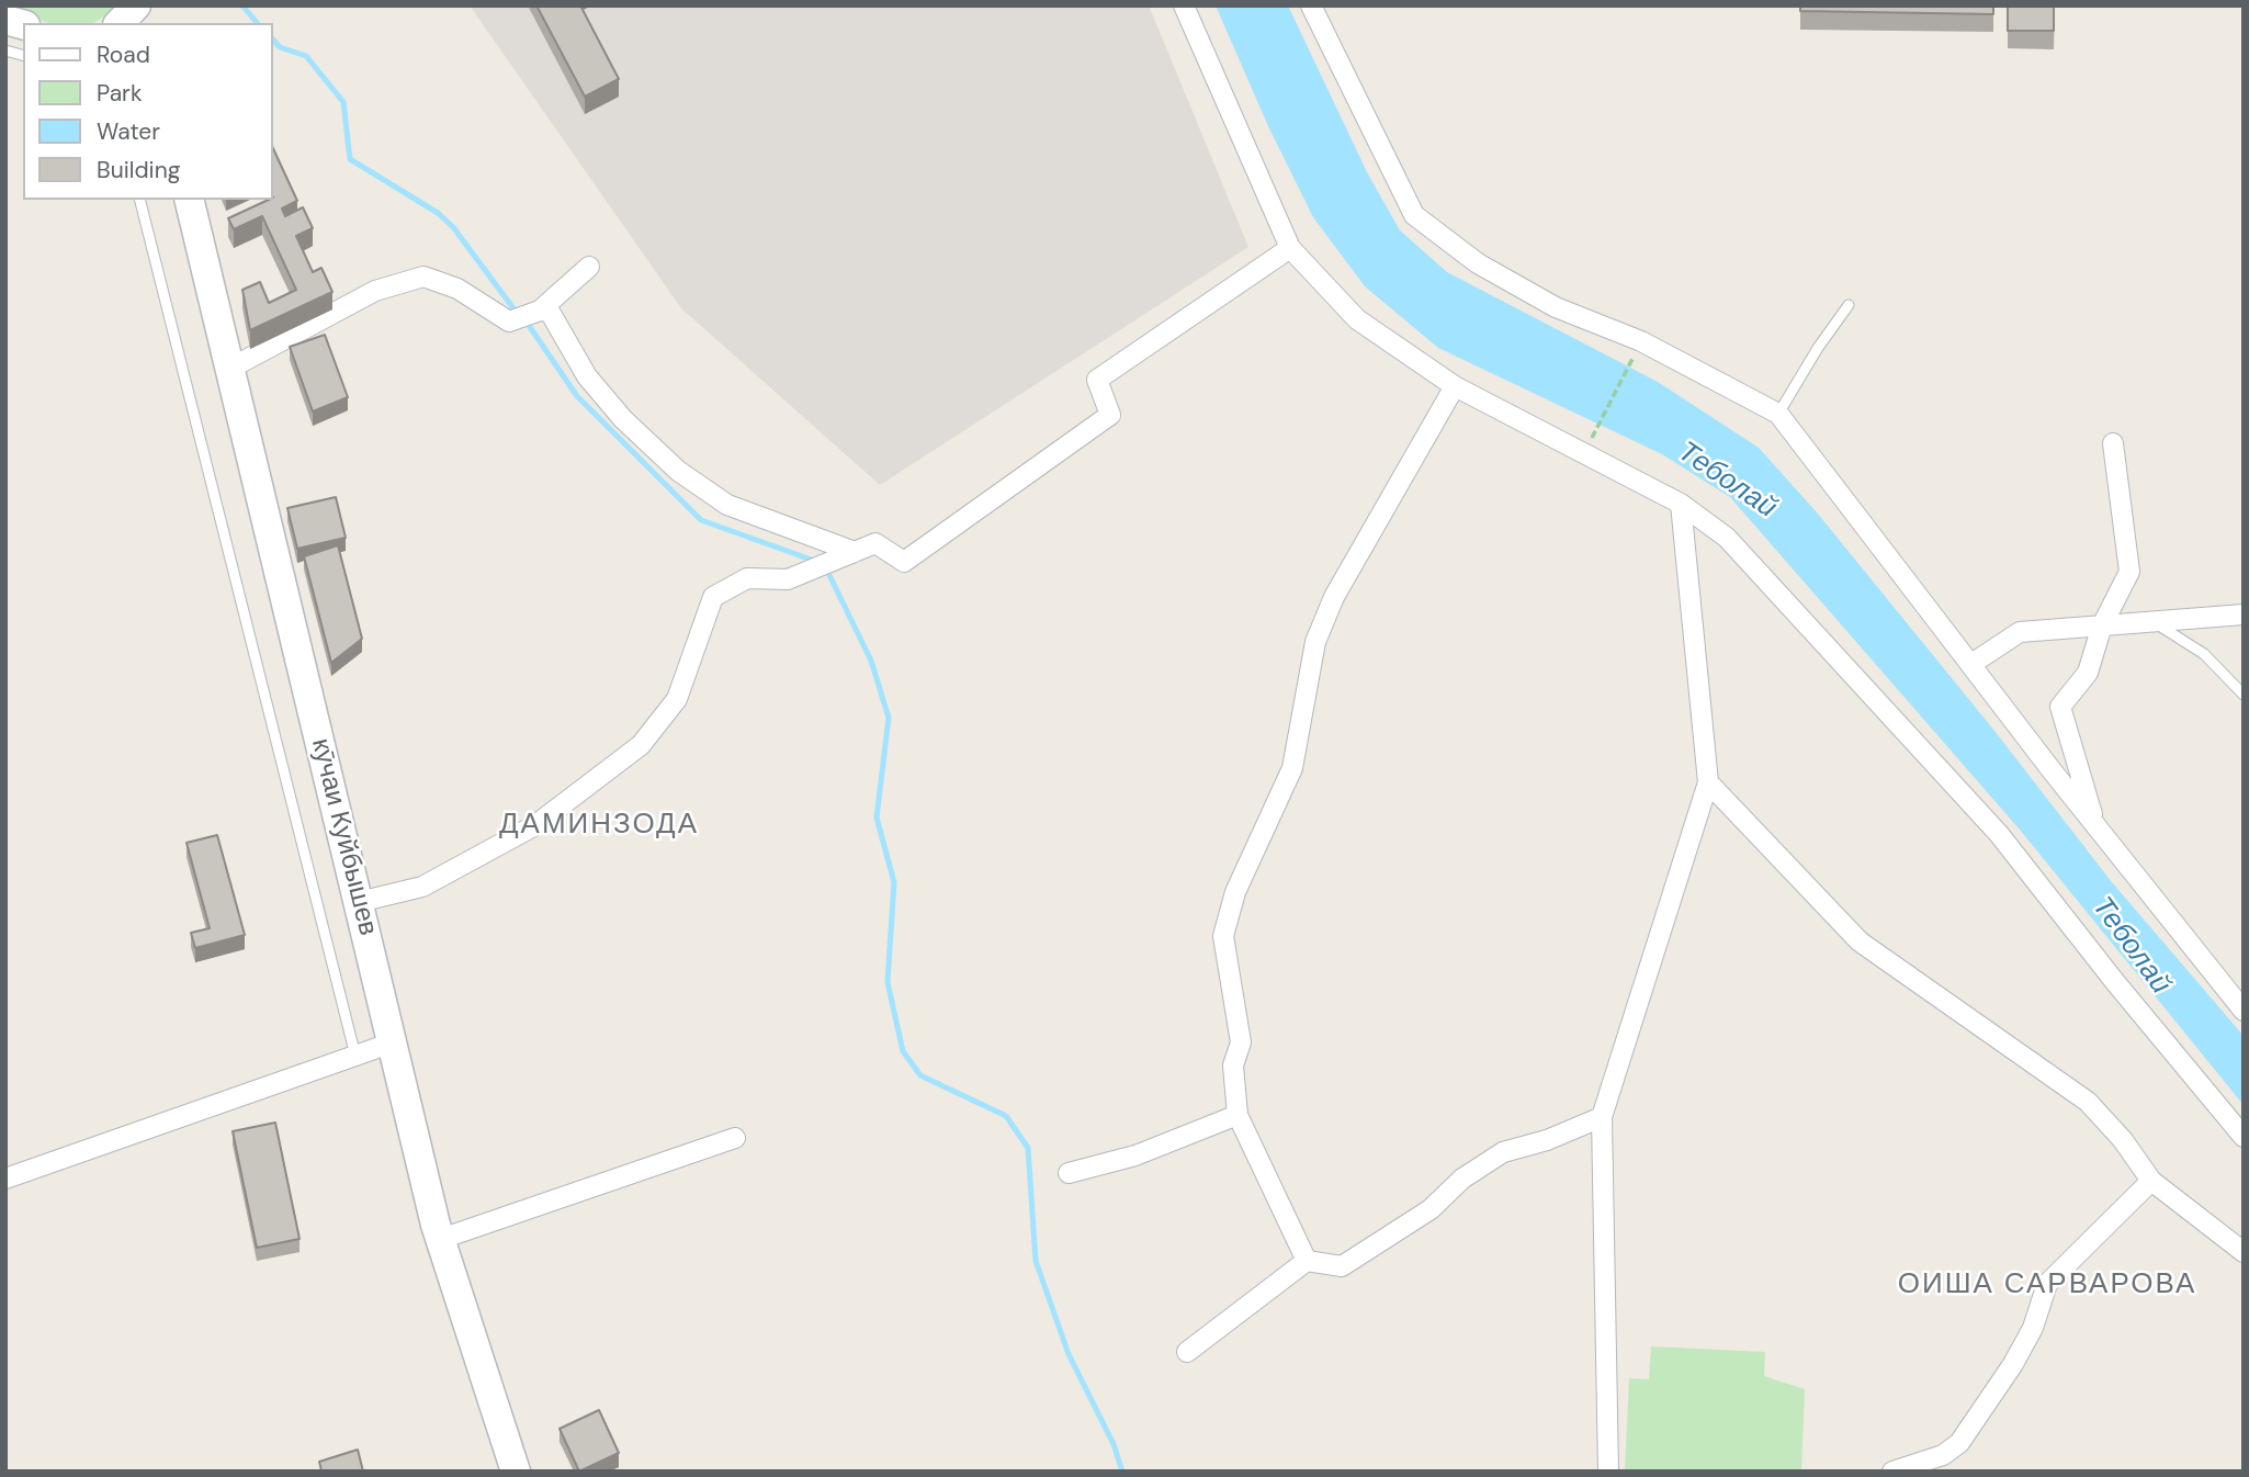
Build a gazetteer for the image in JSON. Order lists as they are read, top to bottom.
{
  "streets": {
    "main road": ["кӯчаи Куйбышев"]
  },
  "districts": ["ДАМИНЗОДА", "ОИША САРВАРОВА"],
  "water": ["Теболай"],
  "legend": [
    "Road",
    "Park",
    "Water",
    "Building"
  ]
}
